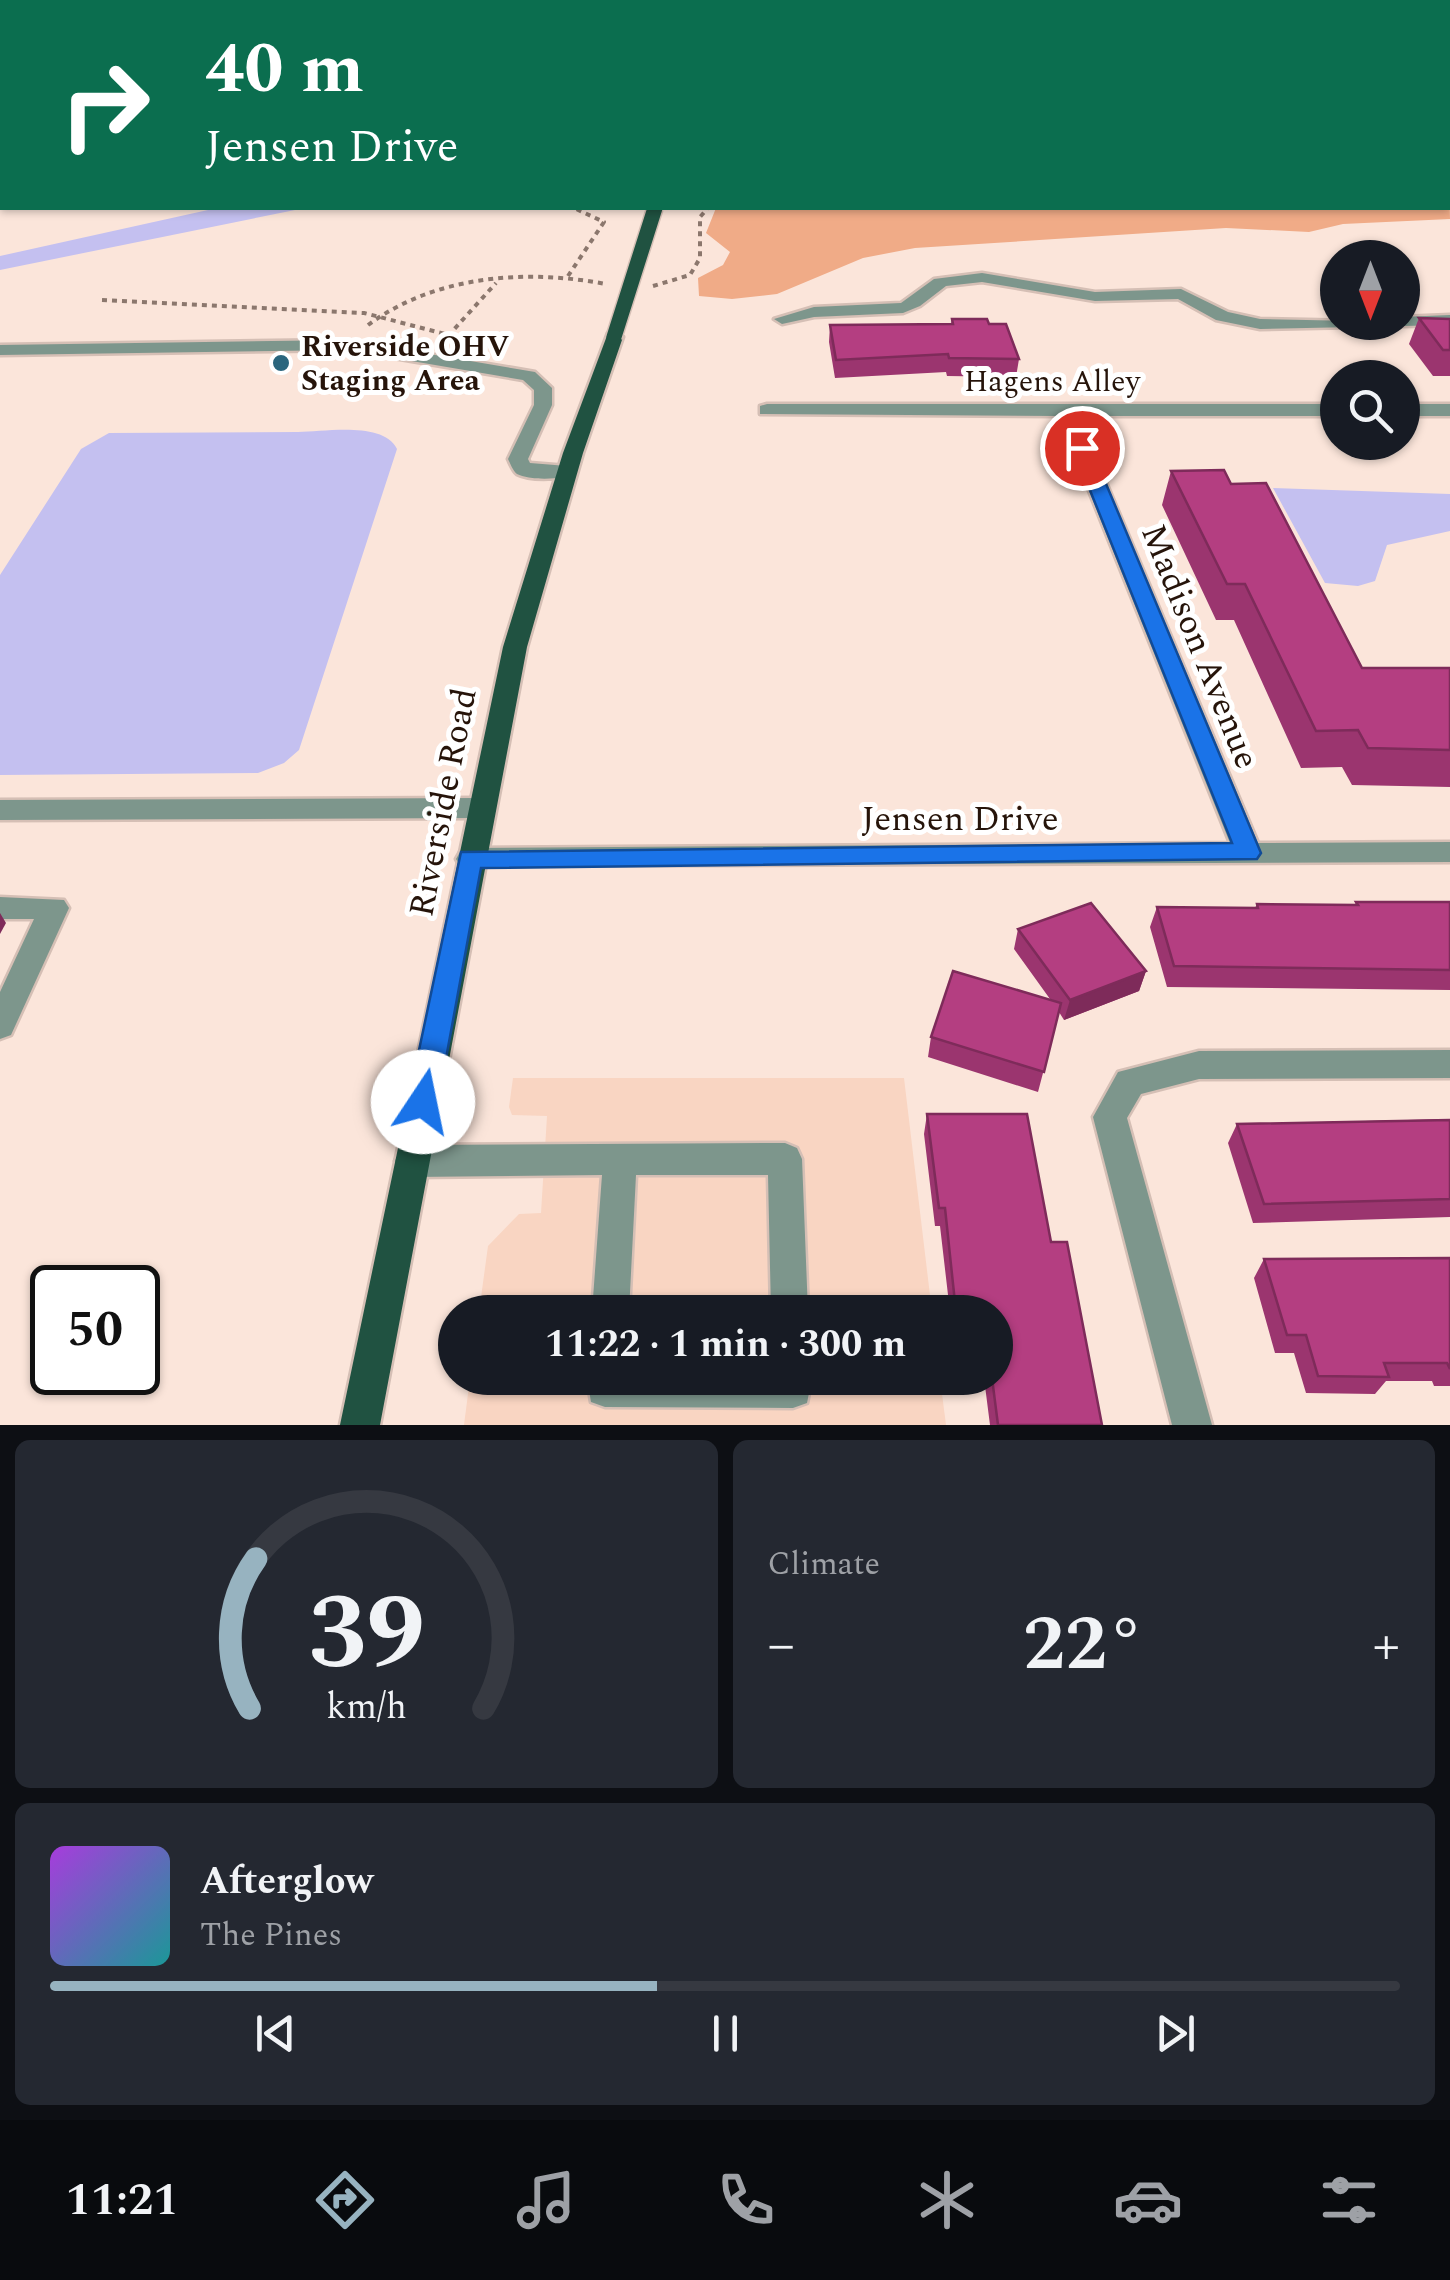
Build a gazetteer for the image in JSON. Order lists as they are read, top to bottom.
{
  "streets": {
    "main road": ["Riverside Road"],
    "street": ["Hagens Alley", "Madison Avenue", "Jensen Drive"]
  },
  "crossings": [
    ["Hagens Alley", "Madison Avenue"],
    ["Madison Avenue", "Jensen Drive"],
    ["Riverside Road", "Jensen Drive"]
  ],
  "places": ["Riverside OHV Staging Area"],
  "north": "bottom",
  "page": {
    "turn": ["40 m", "Jensen Drive"],
    "limit": "50",
    "trip": "11:22 · 1 min · 300 m",
    "tile": "Climate",
    "heat": ["−", "22°", "+"],
    "song": ["Afterglow", "The Pines"],
    "tabs": "11:21",
    "gauge": ["39", "km/h"]
  }
}
